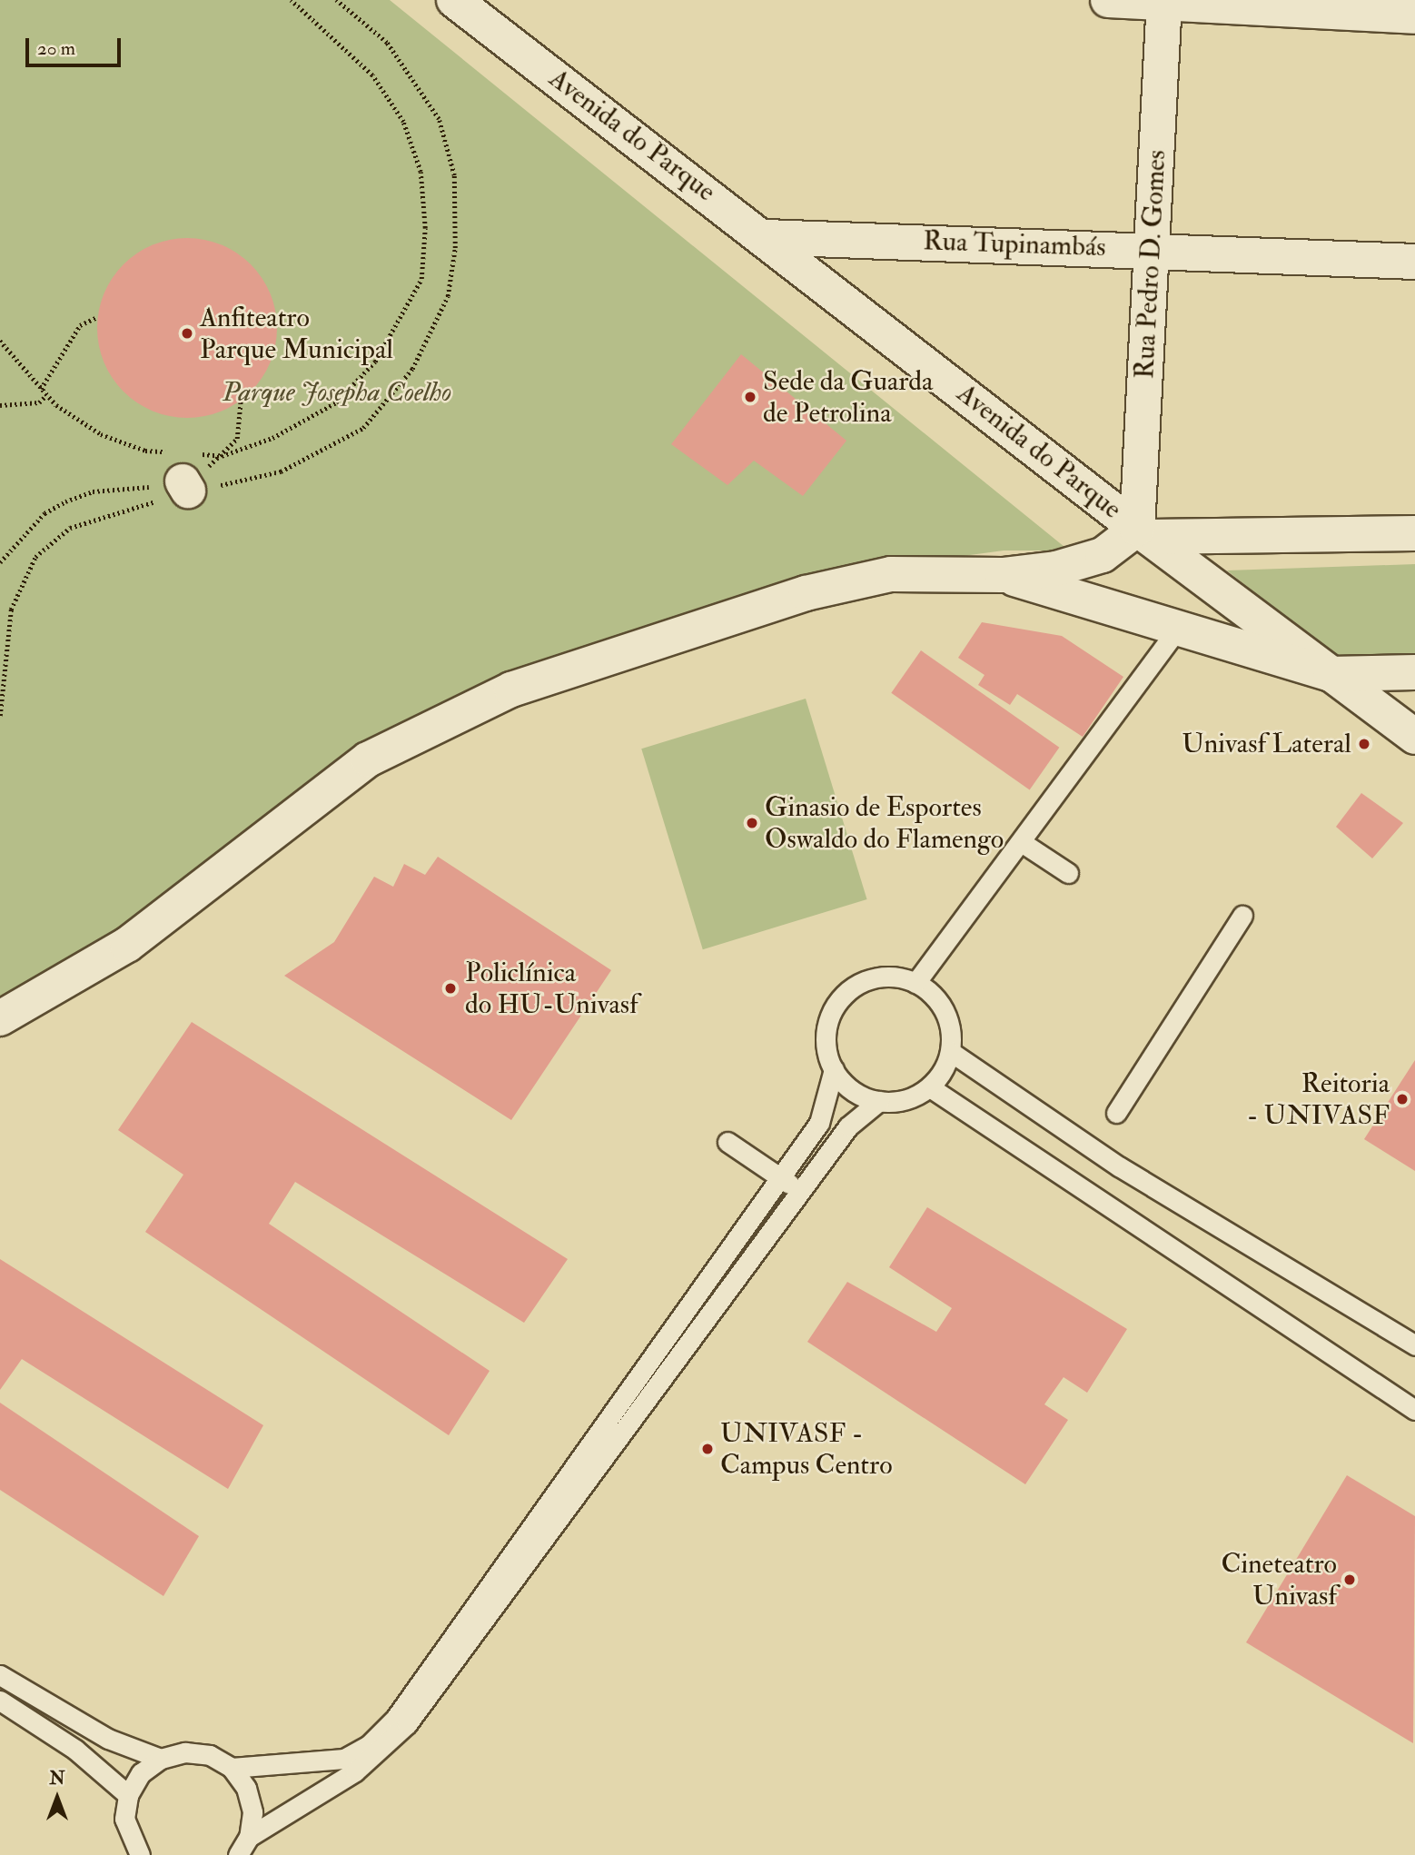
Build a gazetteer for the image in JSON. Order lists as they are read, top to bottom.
{
  "streets": {
    "street": ["Avenida do Parque", "Rua Tupinambás", "Rua Pedro D. Gomes"]
  },
  "crossings": [
    ["Avenida do Parque", "Rua Tupinambás"],
    ["Avenida do Parque", "Rua Pedro D. Gomes"],
    ["Rua Tupinambás", "Rua Pedro D. Gomes"]
  ],
  "parks": ["Parque Josepha Coelho"],
  "places": [
    "Anfiteatro Parque Municipal",
    "Sede da Guarda de Petrolina",
    "Univasf Lateral",
    "Ginasio de Esportes Oswaldo do Flamengo",
    "Policlínica do HU-Univasf",
    "Reitoria - UNIVASF",
    "UNIVASF - Campus Centro",
    "Cineteatro Univasf"
  ],
  "scale_bar": "20 m",
  "north": "top"
}
